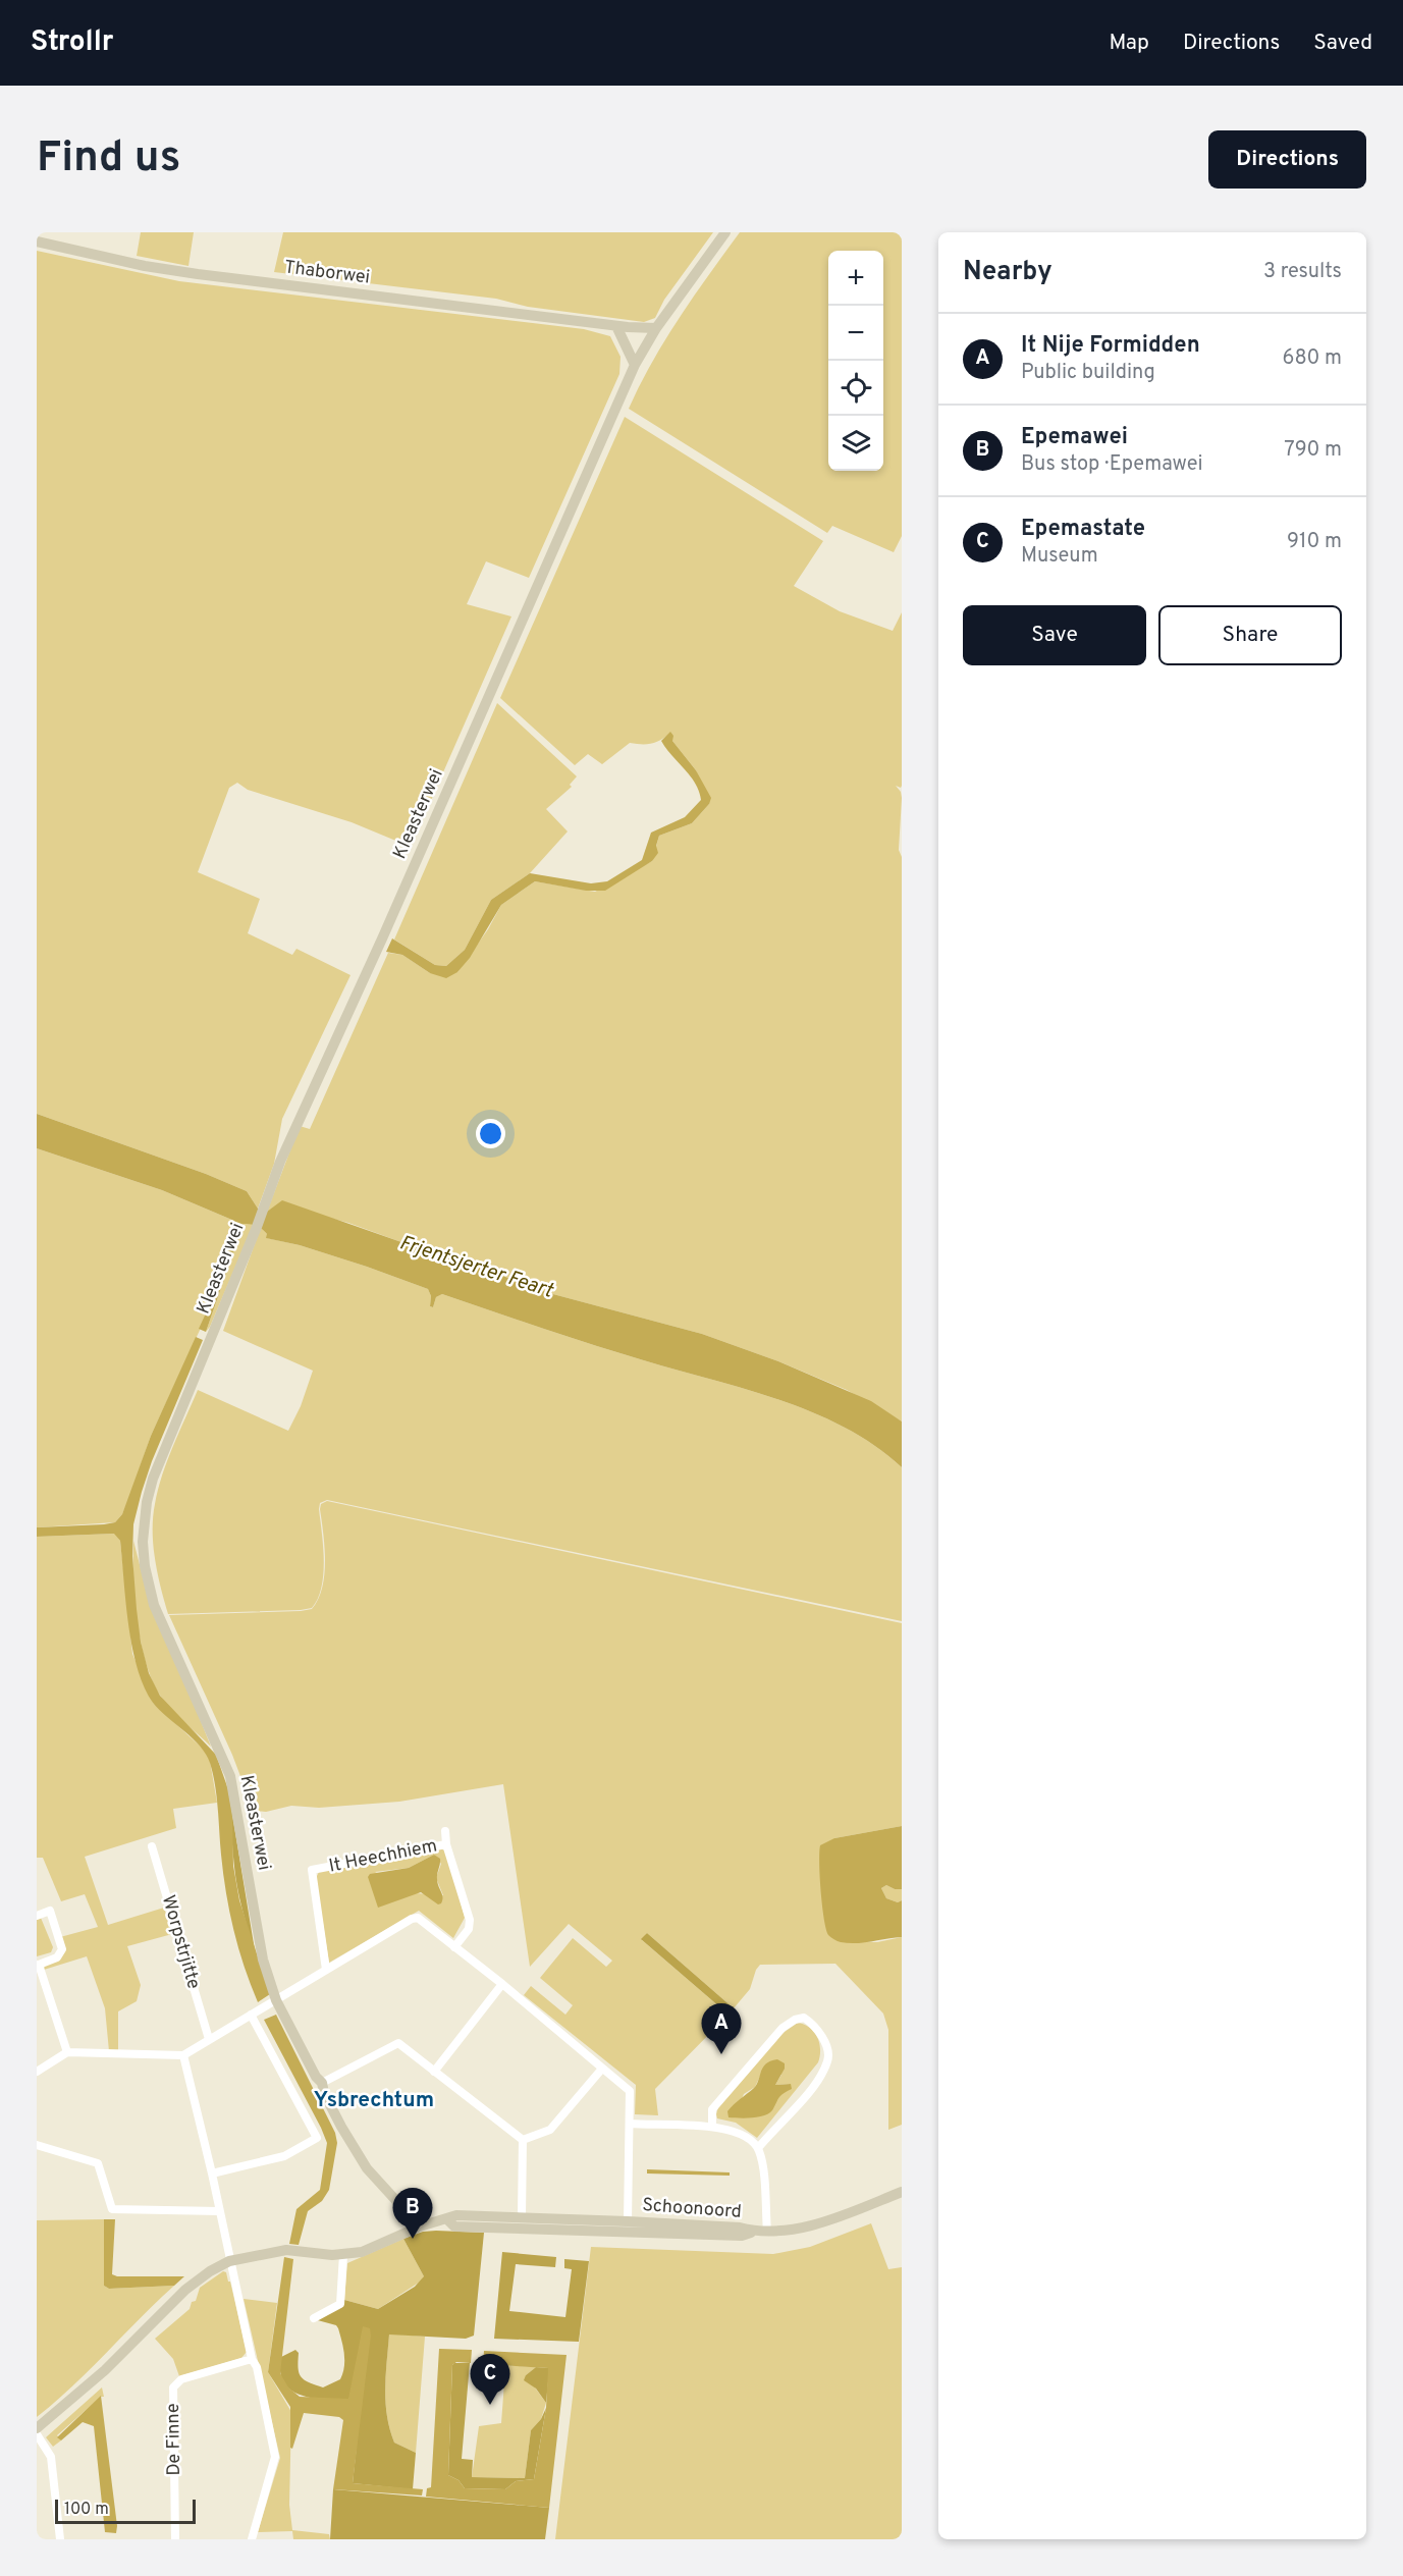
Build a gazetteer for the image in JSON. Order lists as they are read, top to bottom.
{
  "streets": {
    "street": [
      "Thaborwei",
      "Kleasterwei",
      "It Heechhiem",
      "Worpstrjitte",
      "Schoonoord",
      "De Finne"
    ]
  },
  "crossings": [
    ["Thaborwei", "Kleasterwei"]
  ],
  "districts": ["Ysbrechtum"],
  "water": ["Frjentsjerter Feart"],
  "scale_bar": "100 m",
  "page": {
    "header": "Strollr",
    "nav": ["Map", "Directions", "Saved"],
    "buttons": [
      "Directions",
      ["Save", "Share"]
    ],
    "title": "Find us",
    "heading": ["Nearby", "3 results"],
    "map_buttons": ["+", "−"],
    "list": [
      {
        "mark": "A",
        "name": "It Nije Formidden",
        "note": "Public building",
        "value": "680 m"
      },
      {
        "mark": "B",
        "name": "Epemawei",
        "note": "Bus stop · Epemawei",
        "value": "790 m"
      },
      {
        "mark": "C",
        "name": "Epemastate",
        "note": "Museum",
        "value": "910 m"
      }
    ],
    "pins": ["A", "B", "C"],
    "scale": "100 m"
  }
}
